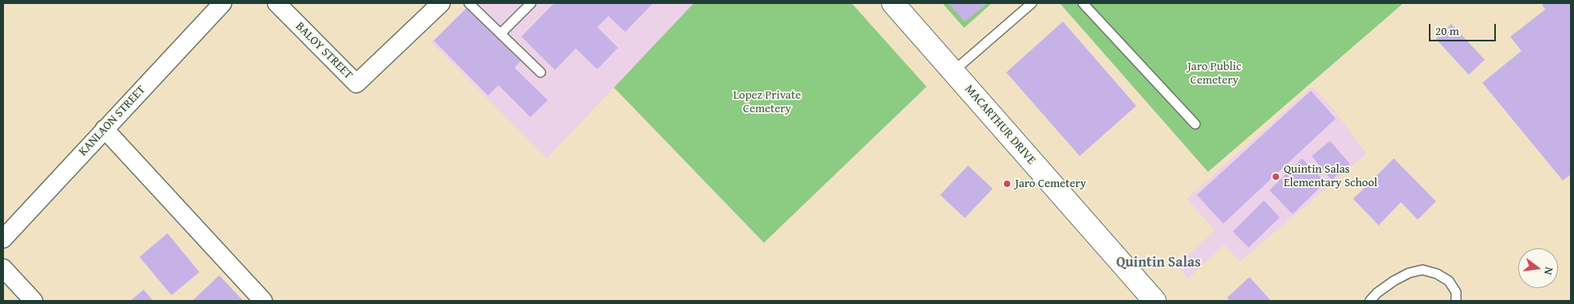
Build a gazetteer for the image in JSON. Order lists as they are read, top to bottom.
{
  "streets": {
    "main road": ["MACARTHUR DRIVE"],
    "street": ["BALOY STREET", "KANLAON STREET"]
  },
  "districts": ["Quintin Salas"],
  "parks": ["Jaro Public Cemetery", "Lopez Private Cemetery"],
  "places": ["Quintin Salas Elementary School", "Jaro Cemetery"],
  "scale_bar": "20 m",
  "north": "right"
}
